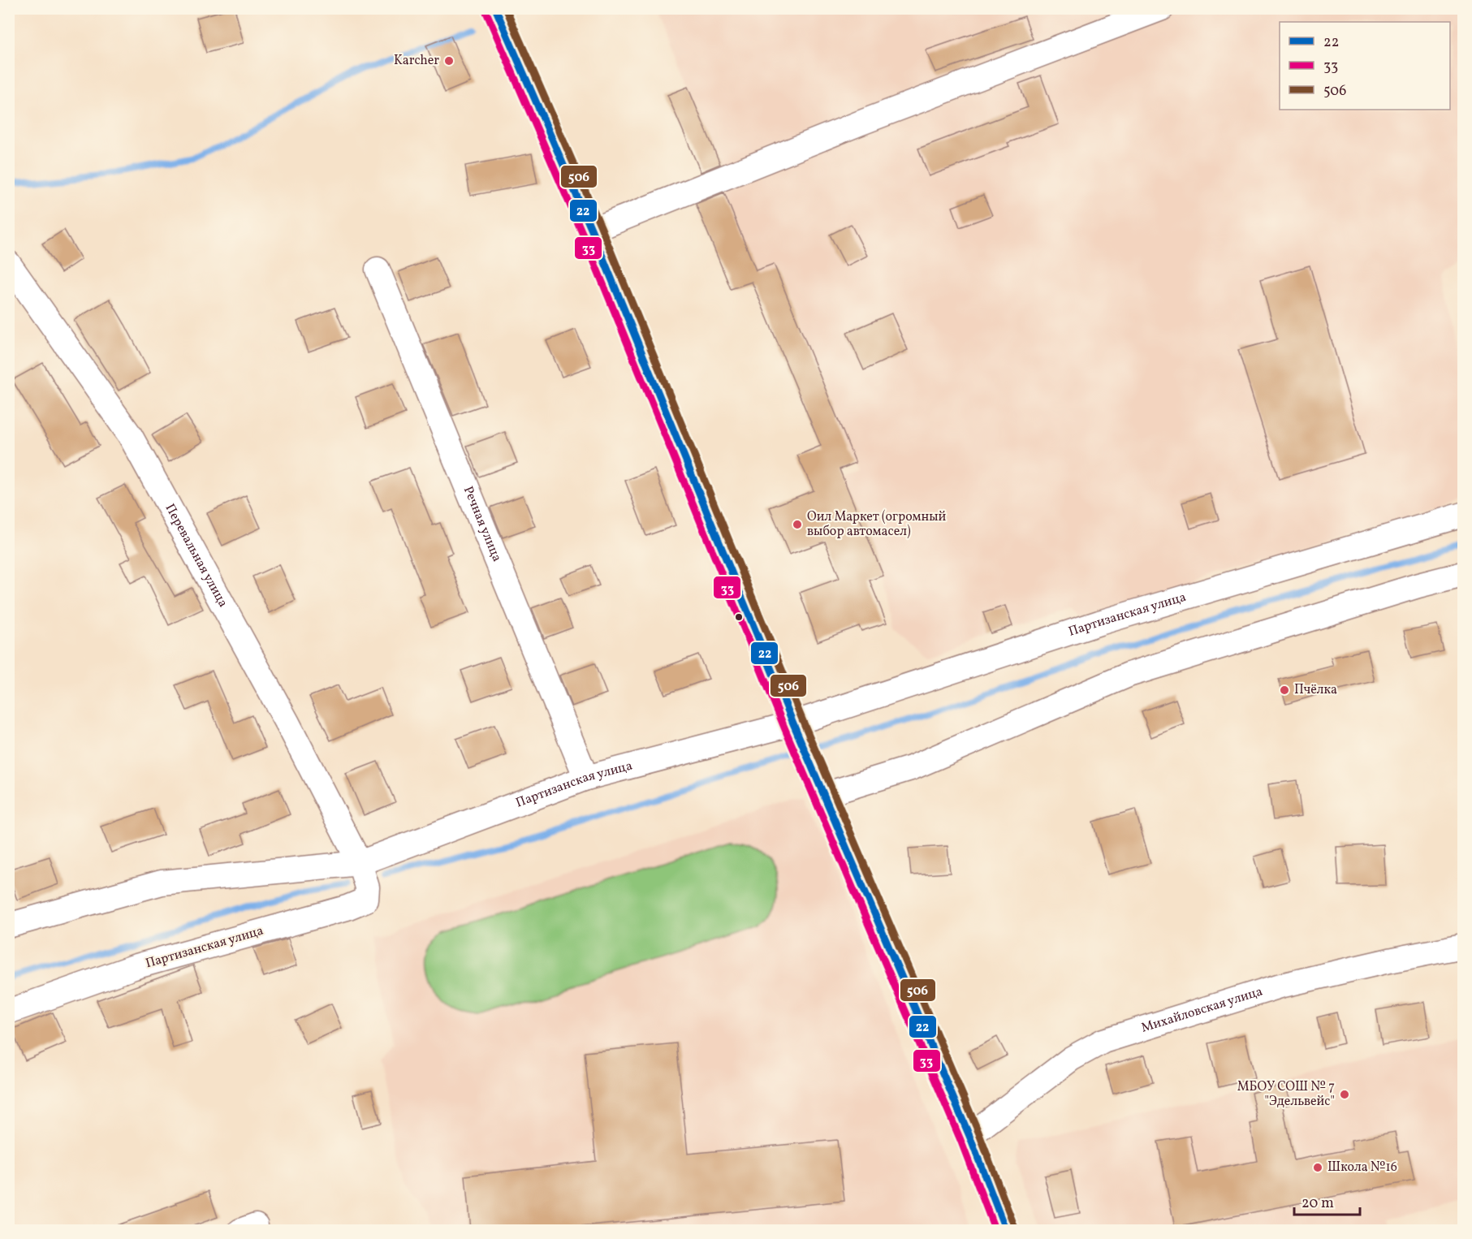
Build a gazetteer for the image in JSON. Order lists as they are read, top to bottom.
{
  "streets": {
    "street": [
      "Речная улица",
      "Перевальная улица",
      "Партизанская улица",
      "Михайловская улица"
    ]
  },
  "crossings": [
    ["Речная улица", "Партизанская улица"],
    ["Перевальная улица", "Партизанская улица"]
  ],
  "places": [
    "Karcher",
    "Оил Маркет (огромный выбор автомасел)",
    "Пчёлка",
    "МБОУ СОШ № 7 \"Эдельвейс\"",
    "Школа №16"
  ],
  "lines": ["transit line 22", "transit line 506", "transit line 33"],
  "legend": ["22", "33", "506"],
  "scale_bar": "20 m"
}
